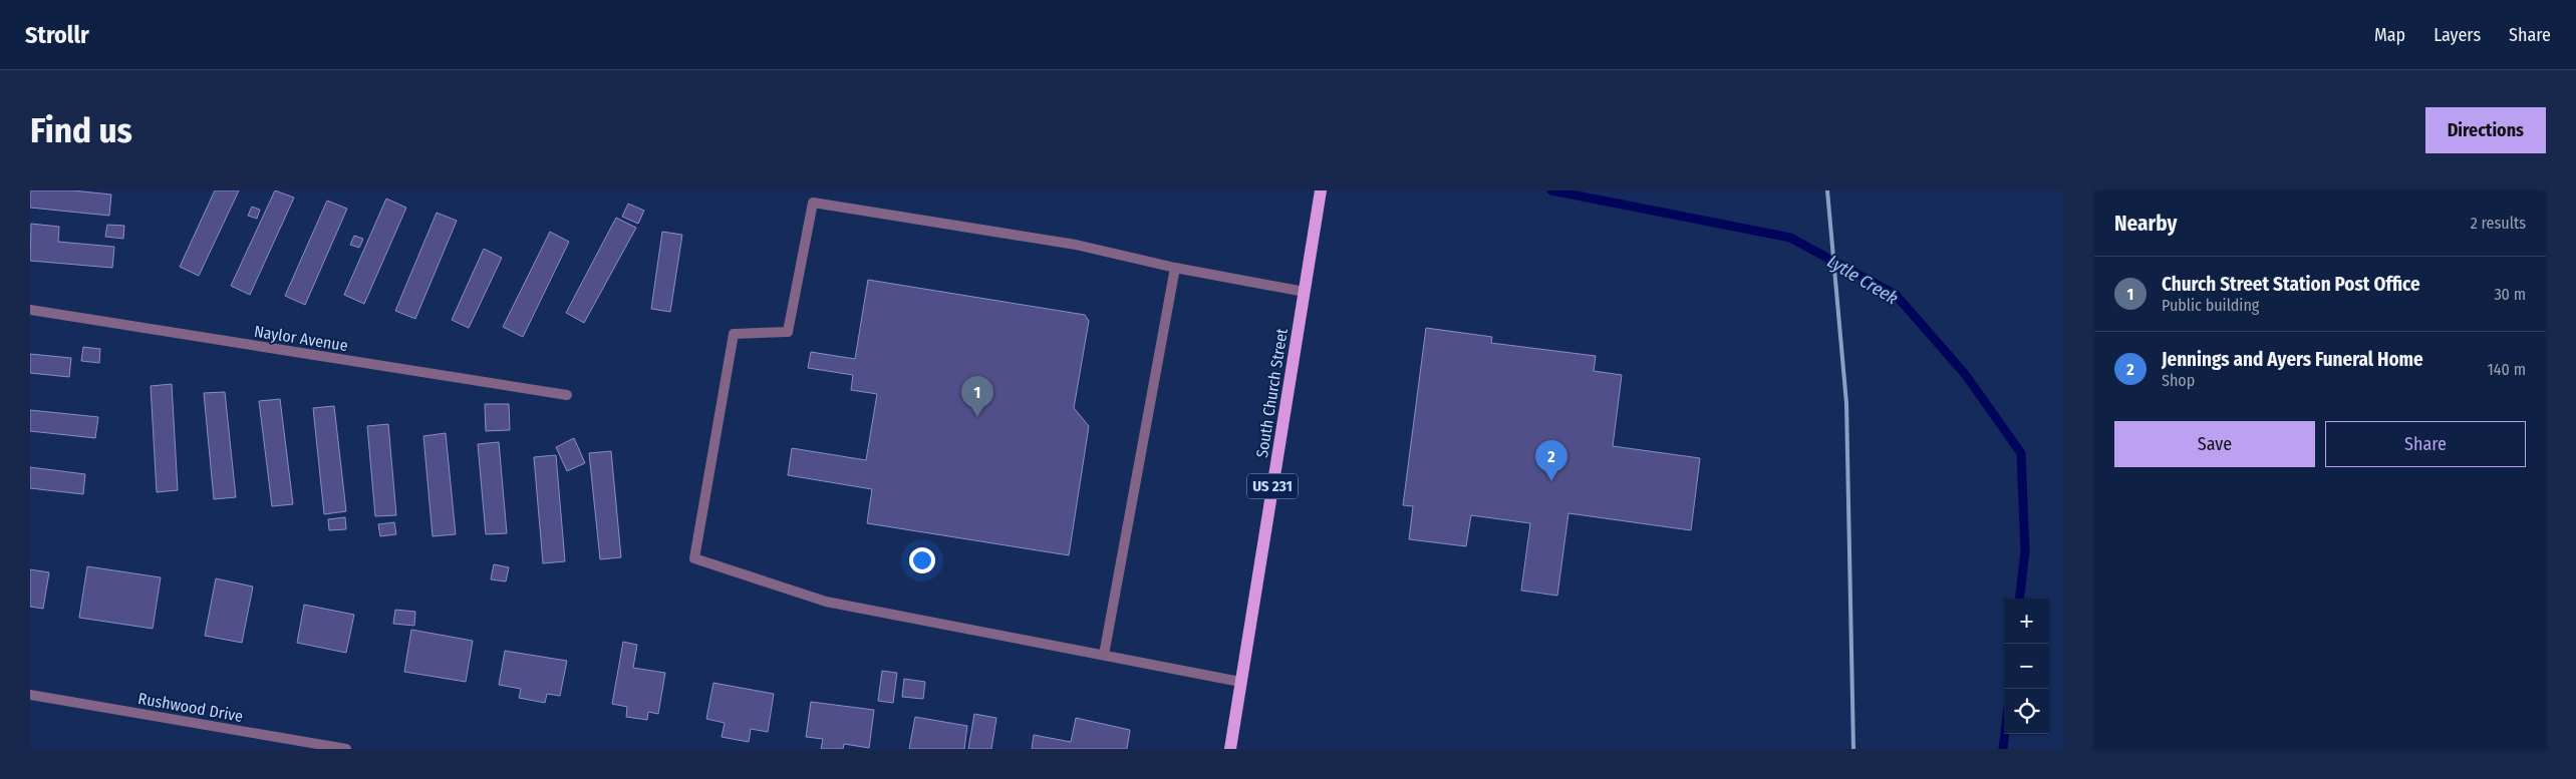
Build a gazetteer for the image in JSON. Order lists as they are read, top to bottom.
{
  "streets": {
    "main road": ["South Church Street", "US 231"],
    "street": ["Naylor Avenue", "Rushwood Drive"]
  },
  "water": ["Lytle Creek"],
  "page": {
    "header": "Strollr",
    "nav": ["Map", "Layers", "Share"],
    "buttons": [
      "Directions",
      ["Save", "Share"]
    ],
    "title": "Find us",
    "heading": ["Nearby", "2 results"],
    "list": [
      {
        "mark": "1",
        "name": "Church Street Station Post Office",
        "note": "Public building",
        "value": "30 m"
      },
      {
        "mark": "2",
        "name": "Jennings and Ayers Funeral Home",
        "note": "Shop",
        "value": "140 m"
      }
    ],
    "pins": ["1", "2"],
    "map_buttons": ["+", "−"]
  }
}
